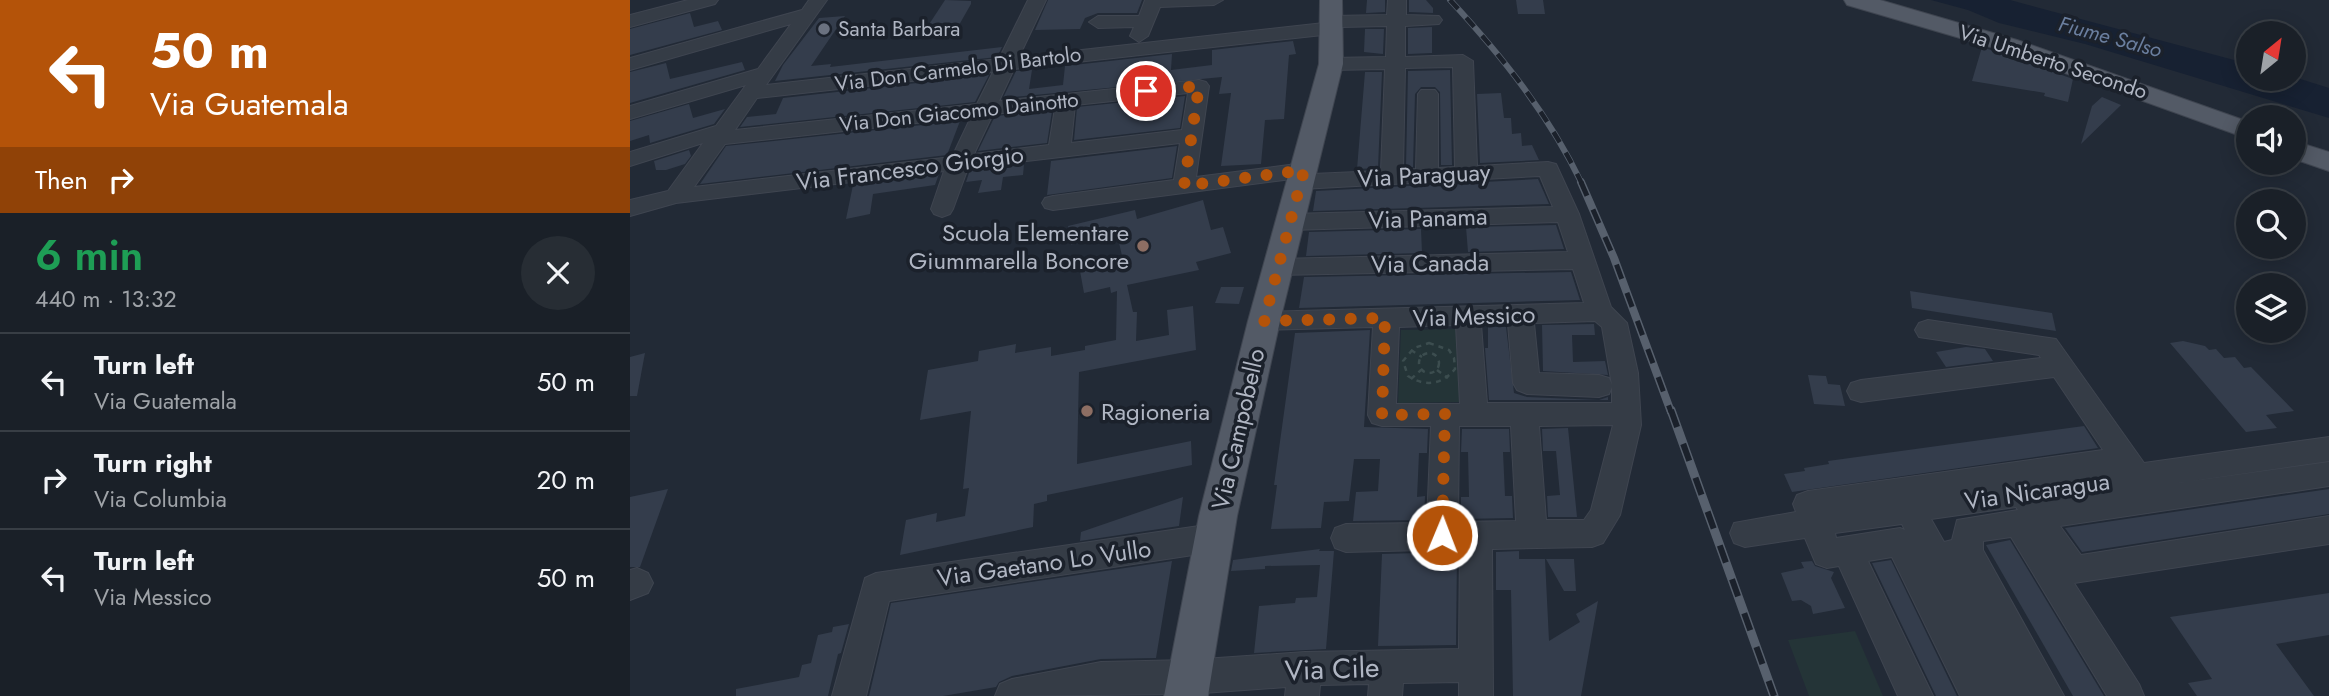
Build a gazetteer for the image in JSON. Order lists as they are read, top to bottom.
{
  "streets": {
    "main road": ["Via Umberto Secondo", "Via Campobello"],
    "street": [
      "Via Don Carmelo Di Bartolo",
      "Via Don Giacomo Dainotto",
      "Via Francesco Giorgio",
      "Via Paraguay",
      "Via Panama",
      "Via Canada",
      "Via Messico",
      "Via Nicaragua",
      "Via Gaetano Lo Vullo",
      "Via Cile"
    ]
  },
  "crossings": [
    ["Via Don Carmelo Di Bartolo", "Via Campobello"],
    ["Via Don Giacomo Dainotto", "Via Francesco Giorgio"],
    ["Via Paraguay", "Via Panama"],
    ["Via Paraguay", "Via Campobello"],
    ["Via Panama", "Via Campobello"],
    ["Via Canada", "Via Campobello"],
    ["Via Messico", "Via Campobello"],
    ["Via Campobello", "Via Gaetano Lo Vullo"],
    ["Via Campobello", "Via Cile"]
  ],
  "water": ["Fiume Salso"],
  "places": ["Santa Barbara", "Scuola Elementare Giummarella Boncore", "Ragioneria"],
  "north": "top right",
  "page": {
    "turn": ["50 m", "Via Guatemala"],
    "then": "Then",
    "heading": ["6 min", "440 m · 13:32"],
    "list": [
      {
        "name": "Turn left",
        "note": "Via Guatemala",
        "value": "50 m"
      },
      {
        "name": "Turn right",
        "note": "Via Columbia",
        "value": "20 m"
      },
      {
        "name": "Turn left",
        "note": "Via Messico",
        "value": "50 m"
      }
    ]
  }
}
